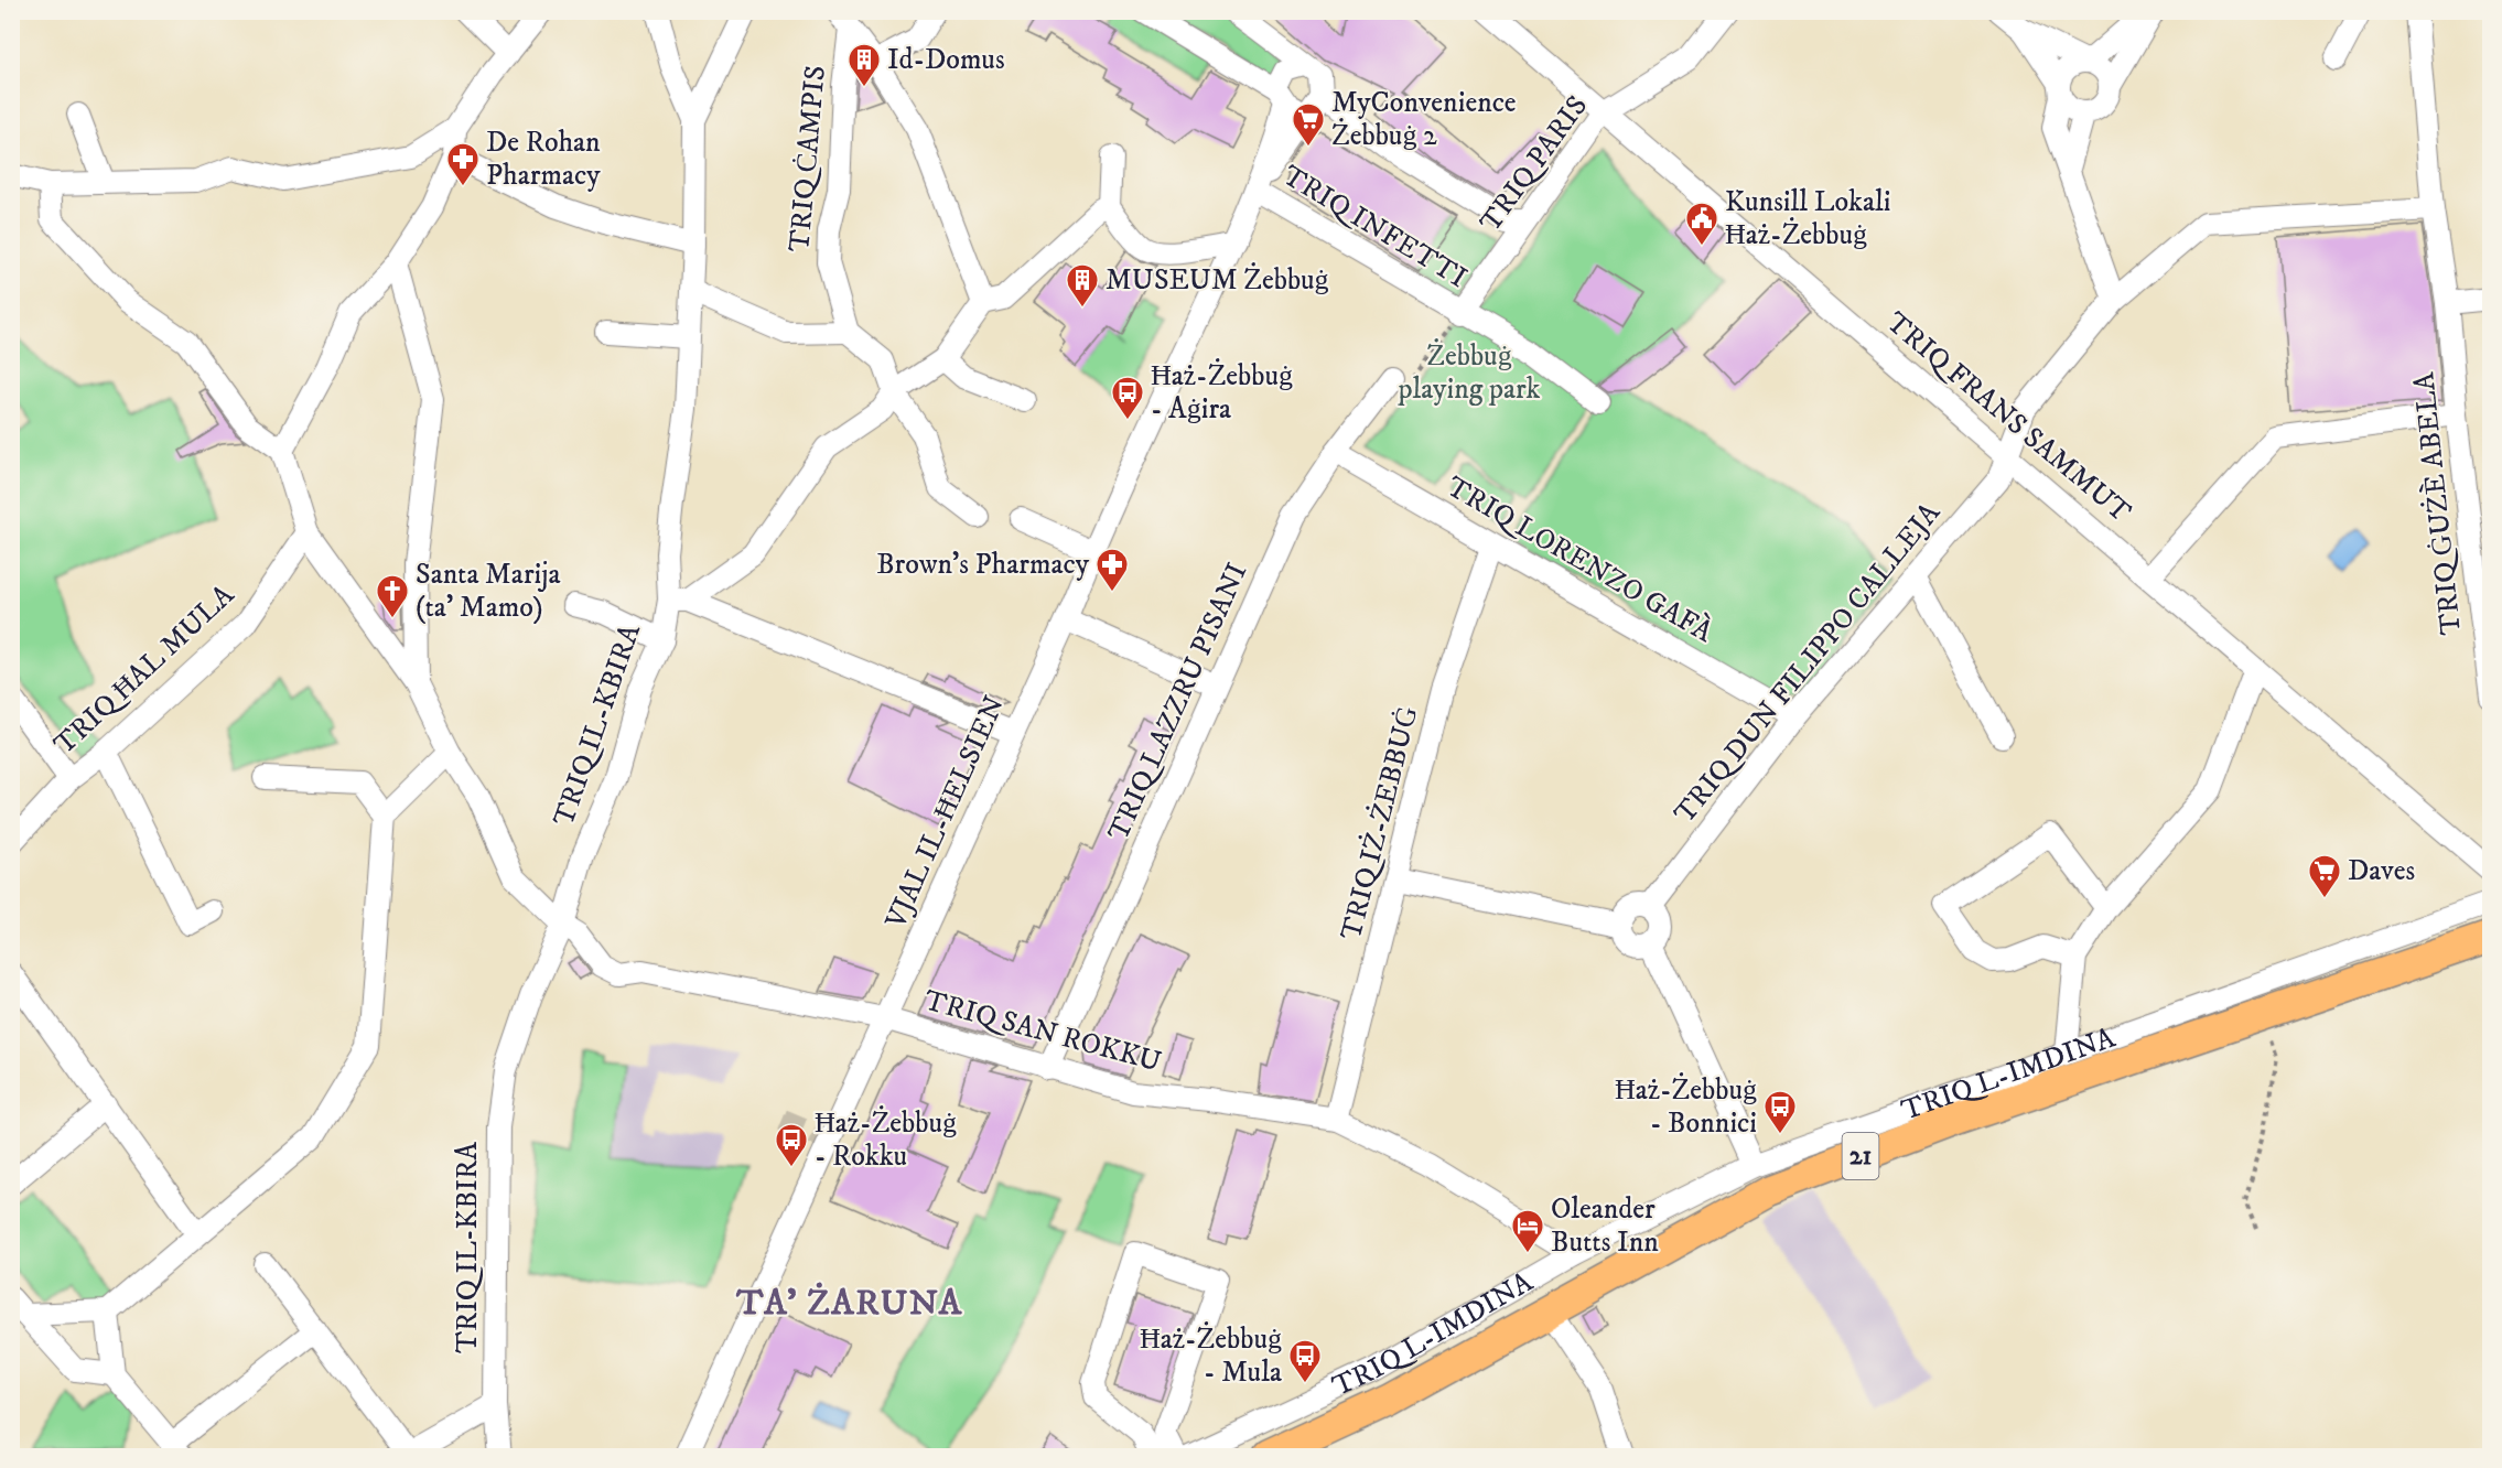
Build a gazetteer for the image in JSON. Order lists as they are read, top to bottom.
{
  "streets": {
    "highway": ["TRIQ L-IMDINA", "21"],
    "street": [
      "TRIQ ĊAMPIS",
      "TRIQ PARIS",
      "TRIQ INFETTI",
      "TRIQ FRANS SAMMUT",
      "TRIQ ĠUŻÈ ABELA",
      "TRIQ LORENZO GAFÀ",
      "TRIQ DUN FILIPPO CALLEJA",
      "TRIQ ĦAL MULA",
      "TRIQ LAZZRU PISANI",
      "TRIQ IL-KBIRA",
      "VJAL IL-ĦELSIEN",
      "TRIQ IŻ-ŻEBBUĠ",
      "TRIQ SAN ROKKU"
    ]
  },
  "crossings": [
    ["TRIQ PARIS", "TRIQ INFETTI"],
    ["TRIQ PARIS", "TRIQ FRANS SAMMUT"],
    ["TRIQ INFETTI", "VJAL IL-ĦELSIEN"],
    ["TRIQ FRANS SAMMUT", "TRIQ DUN FILIPPO CALLEJA"],
    ["TRIQ ĠUŻÈ ABELA", "TRIQ DUN FILIPPO CALLEJA"],
    ["TRIQ LORENZO GAFÀ", "TRIQ DUN FILIPPO CALLEJA"],
    ["TRIQ LORENZO GAFÀ", "TRIQ LAZZRU PISANI"],
    ["TRIQ LORENZO GAFÀ", "TRIQ IŻ-ŻEBBUĠ"],
    ["TRIQ ĦAL MULA", "TRIQ SAN ROKKU"],
    ["TRIQ LAZZRU PISANI", "TRIQ SAN ROKKU"],
    ["TRIQ IL-KBIRA", "TRIQ SAN ROKKU"],
    ["VJAL IL-ĦELSIEN", "TRIQ SAN ROKKU"],
    ["TRIQ IŻ-ŻEBBUĠ", "TRIQ SAN ROKKU"],
    ["TRIQ SAN ROKKU", "TRIQ L-IMDINA"]
  ],
  "districts": ["TA' ŻARUNA"],
  "parks": ["Żebbuġ playing park"],
  "places": {
    "building": ["Id-Domus", "MUSEUM Żebbuġ"],
    "supermarket": ["MyConvenience Żebbuġ 2", "Daves"],
    "pharmacy": ["De Rohan Pharmacy", "Brown’s Pharmacy"],
    "public building": ["Kunsill Lokali Ħaż-Żebbuġ"],
    "bus stop": [
      "Ħaż-Żebbuġ - Aġira",
      "Ħaż-Żebbuġ - Bonnici",
      "Ħaż-Żebbuġ - Rokku",
      "Ħaż-Żebbuġ - Mula"
    ],
    "church": ["Santa Marija (ta' Mamo)"],
    "hotel": ["Oleander Butts Inn"]
  }
}
